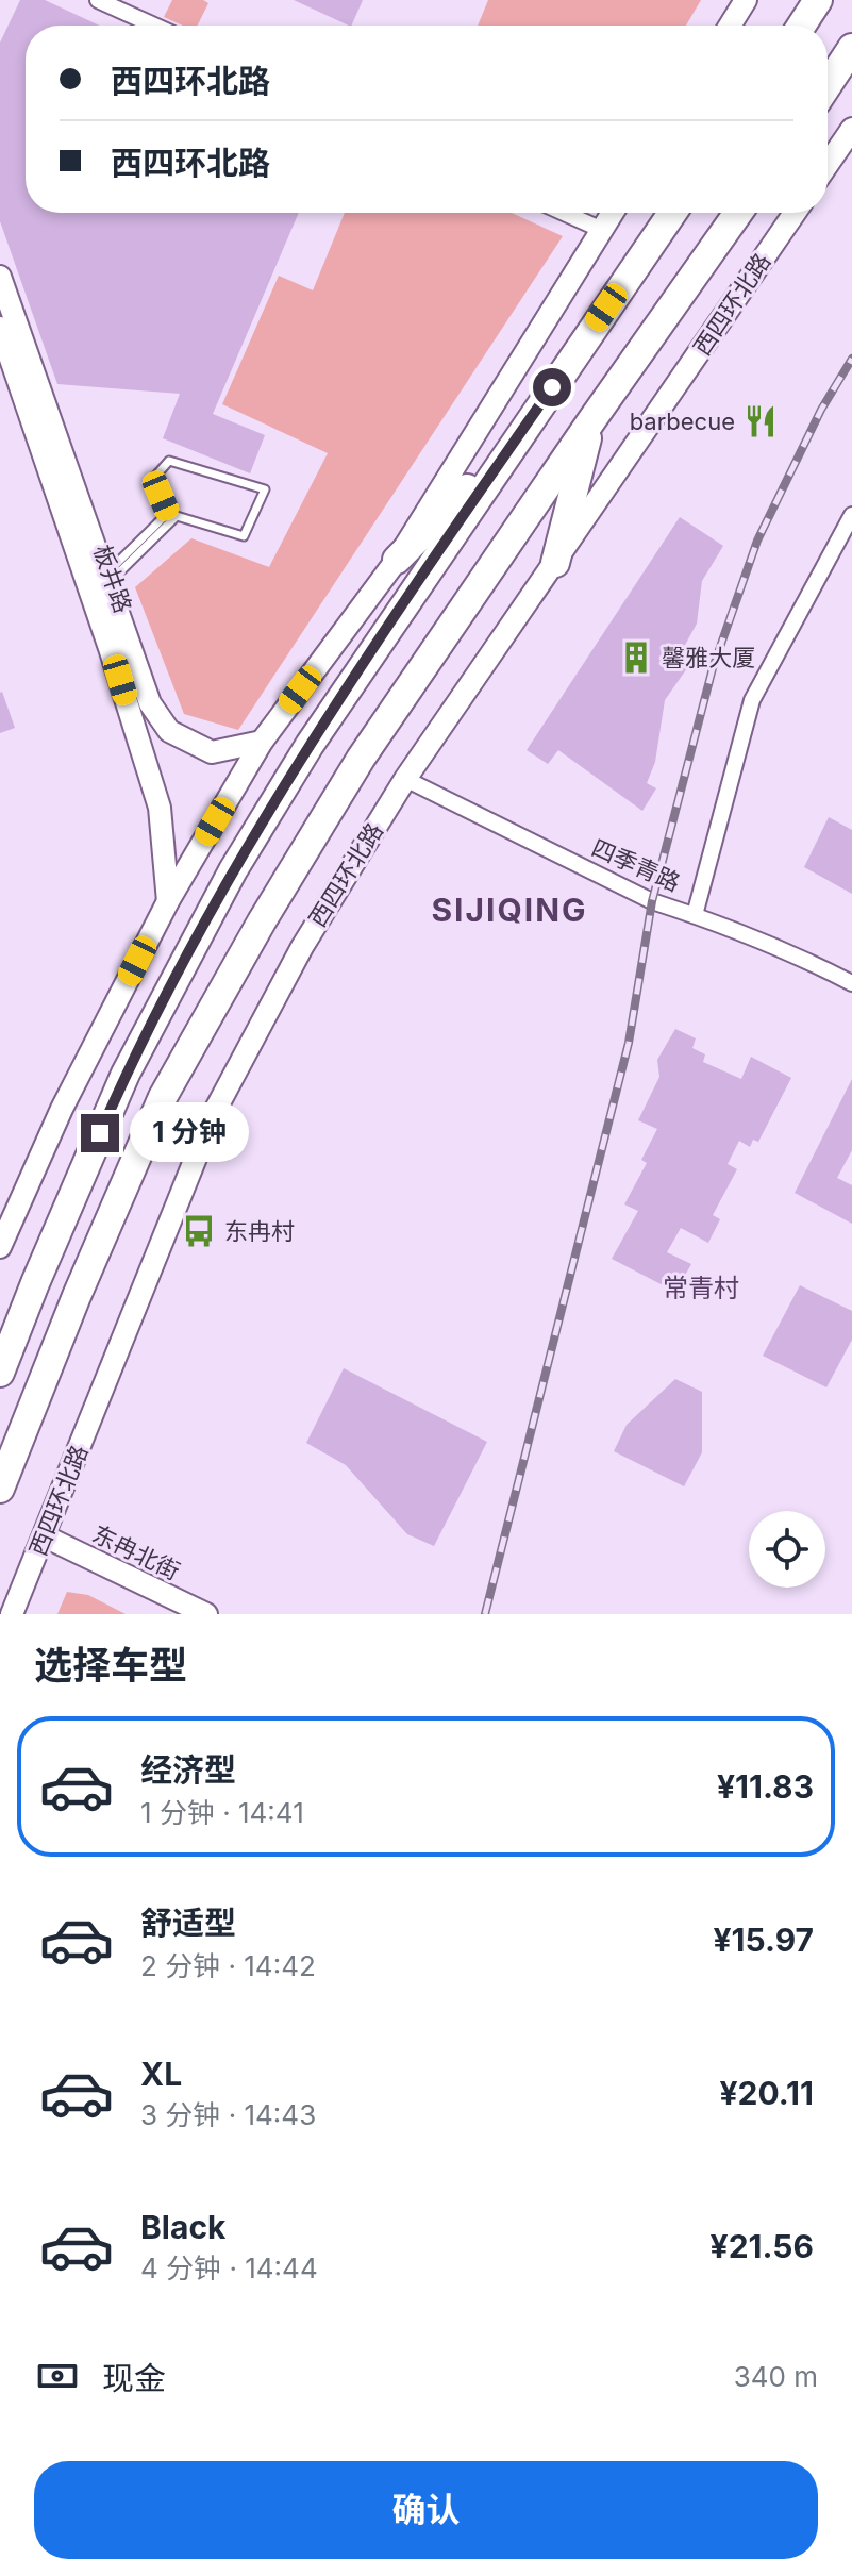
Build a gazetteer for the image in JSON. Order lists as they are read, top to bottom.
{
  "streets": {
    "highway": ["西四环北路"],
    "street": ["板井路", "四季青路", "东冉北街"]
  },
  "crossings": [
    ["西四环北路", "四季青路"],
    ["西四环北路", "东冉北街"]
  ],
  "districts": ["SIJIQING", "常青村"],
  "places": {
    "restaurant": ["barbecue"],
    "building": ["馨雅大厦"],
    "bus stop": ["东冉村"]
  },
  "page": {
    "banner": ["西四环北路", "西四环北路"],
    "bubble": "1 分钟",
    "heading": "选择车型",
    "list": [
      {
        "name": "经济型",
        "note": "1 分钟 · 14:41",
        "value": "¥11.83"
      },
      {
        "name": "舒适型",
        "note": "2 分钟 · 14:42",
        "value": "¥15.97"
      },
      {
        "name": "XL",
        "note": "3 分钟 · 14:43",
        "value": "¥20.11"
      },
      {
        "name": "Black",
        "note": "4 分钟 · 14:44",
        "value": "¥21.56"
      }
    ],
    "pay": ["现金", "340 m"],
    "buttons": "确认"
  }
}
